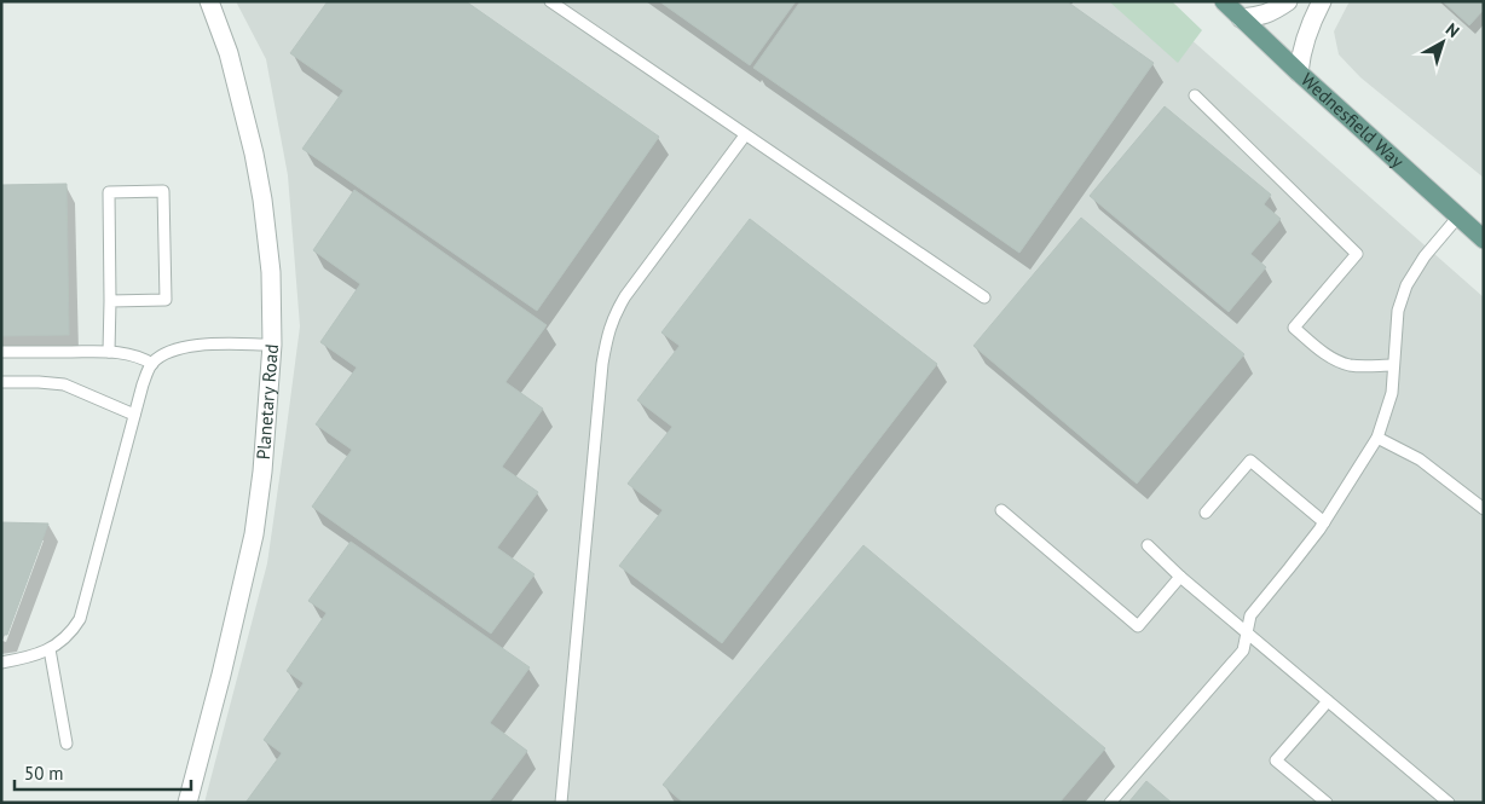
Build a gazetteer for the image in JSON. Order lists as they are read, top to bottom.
{
  "streets": {
    "main road": ["Wednesfield Way"],
    "street": ["Planetary Road"]
  },
  "scale_bar": "50 m",
  "north": "top right"
}
